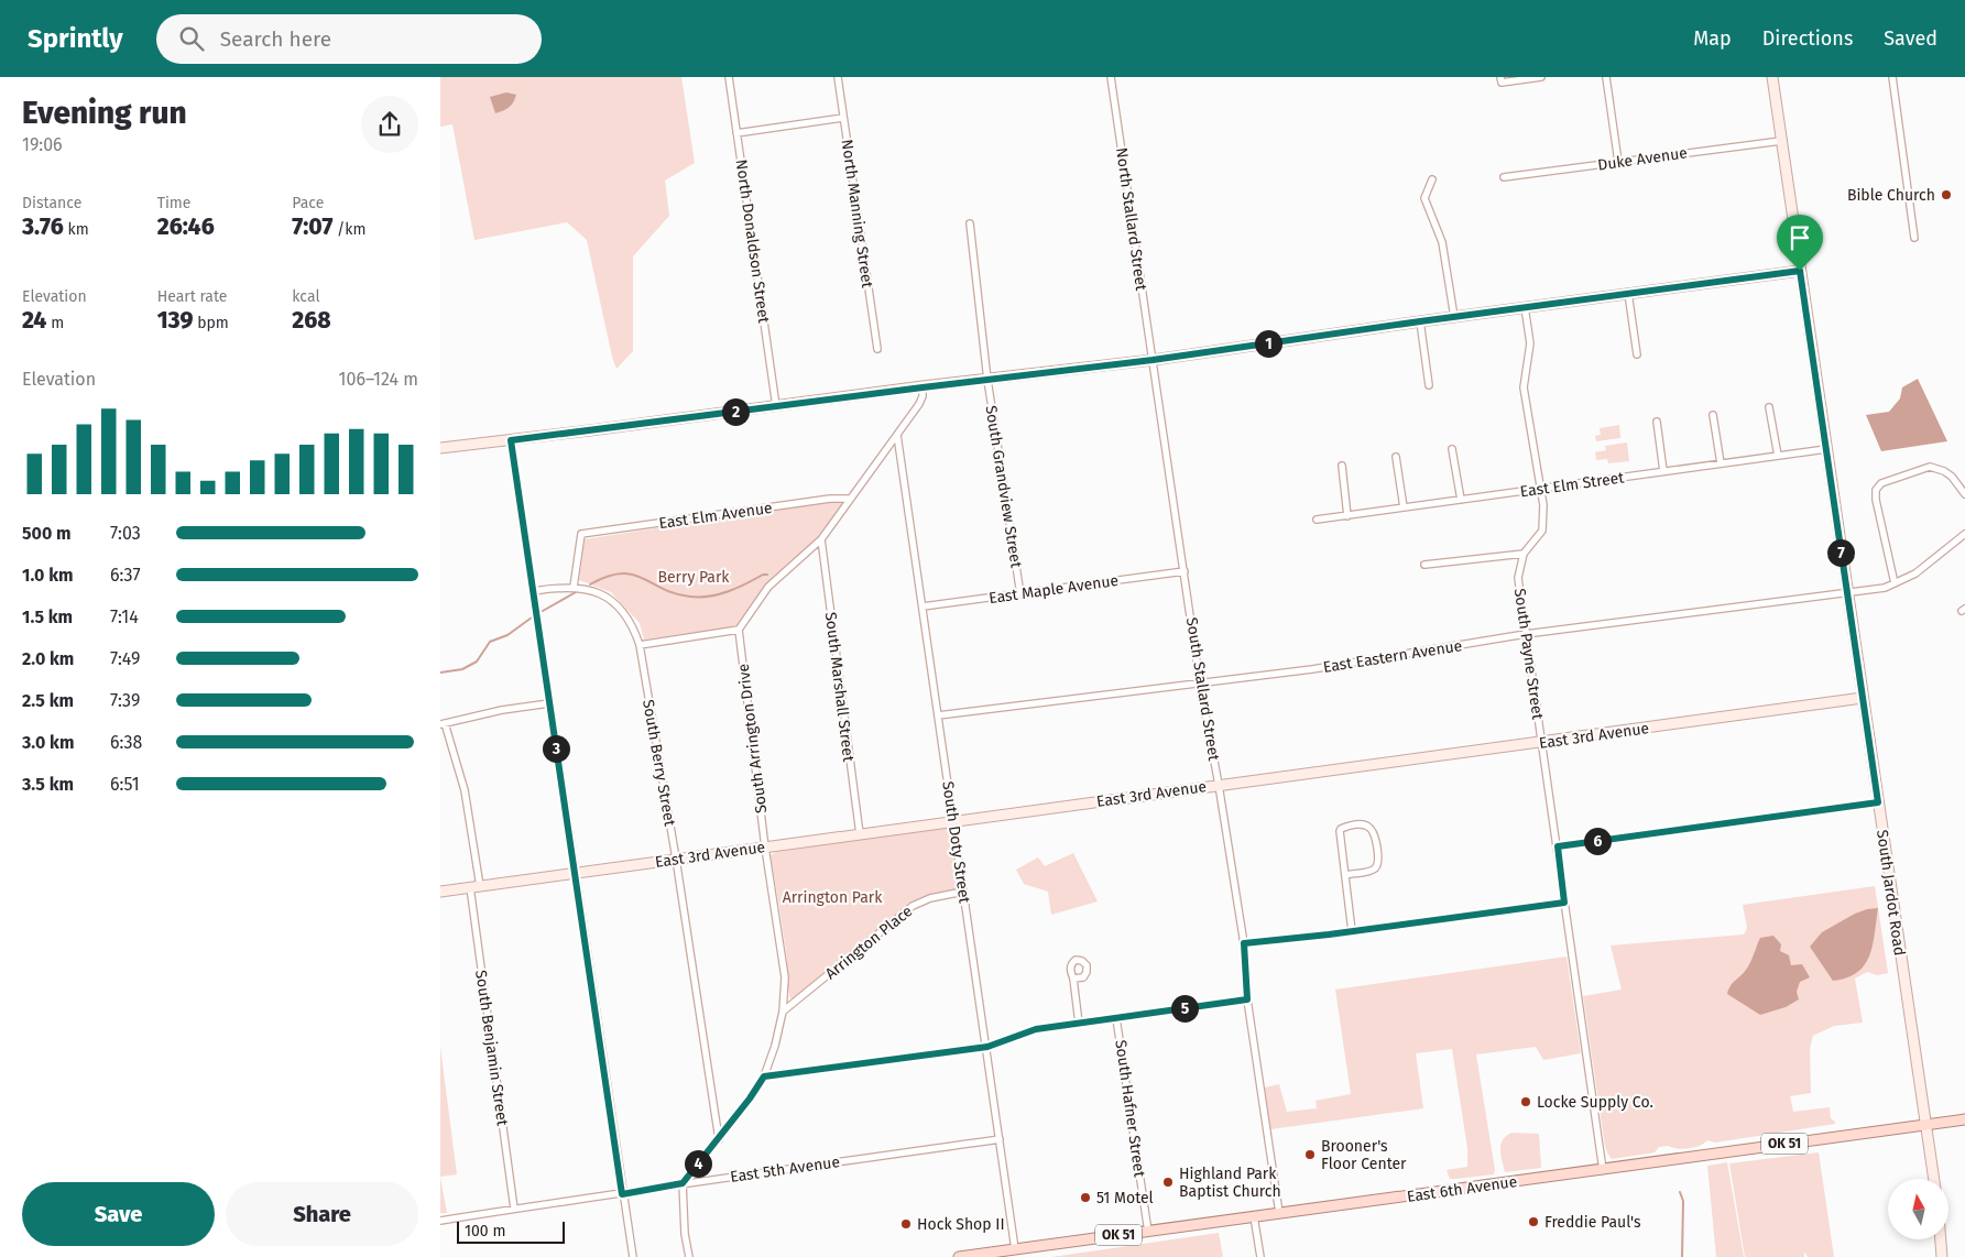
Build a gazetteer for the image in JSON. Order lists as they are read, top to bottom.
{
  "streets": {
    "main road": ["OK 51", "East 6th Avenue"],
    "street": [
      "Duke Avenue",
      "North Manning Street",
      "North Stallard Street",
      "North Donaldson Street",
      "East Elm Street",
      "South Grandview Street",
      "East Elm Avenue",
      "East Maple Avenue",
      "South Payne Street",
      "East Eastern Avenue",
      "South Marshall Street",
      "South Stallard Street",
      "East 3rd Avenue",
      "South Arrington Drive",
      "South Berry Street",
      "South Doty Street",
      "South Jardot Road",
      "Arrington Place",
      "South Benjamin Street",
      "South Hafner Street",
      "East 5th Avenue"
    ]
  },
  "crossings": [
    ["Duke Avenue", "South Jardot Road"],
    ["North Stallard Street", "South Stallard Street"],
    ["East Elm Street", "South Payne Street"],
    ["East Elm Street", "South Jardot Road"],
    ["South Grandview Street", "East Maple Avenue"],
    ["East Elm Avenue", "South Berry Street"],
    ["East Maple Avenue", "South Stallard Street"],
    ["East Maple Avenue", "South Doty Street"],
    ["South Payne Street", "East Eastern Avenue"],
    ["South Payne Street", "East 3rd Avenue"],
    ["South Payne Street", "East 6th Avenue"],
    ["East Eastern Avenue", "South Stallard Street"],
    ["East Eastern Avenue", "South Doty Street"],
    ["East Eastern Avenue", "South Jardot Road"],
    ["South Marshall Street", "East 3rd Avenue"],
    ["South Stallard Street", "East 3rd Avenue"],
    ["South Stallard Street", "East 6th Avenue"],
    ["East 3rd Avenue", "South Arrington Drive"],
    ["East 3rd Avenue", "South Berry Street"],
    ["East 3rd Avenue", "South Doty Street"],
    ["East 3rd Avenue", "South Jardot Road"],
    ["East 3rd Avenue", "South Benjamin Street"],
    ["South Arrington Drive", "South Berry Street"],
    ["South Arrington Drive", "Arrington Place"],
    ["South Arrington Drive", "East 5th Avenue"],
    ["South Doty Street", "Arrington Place"],
    ["South Doty Street", "East 5th Avenue"],
    ["South Doty Street", "East 6th Avenue"],
    ["South Jardot Road", "East 6th Avenue"],
    ["South Benjamin Street", "East 5th Avenue"],
    ["South Hafner Street", "East 6th Avenue"]
  ],
  "parks": ["Berry Park", "Arrington Park"],
  "places": [
    "Bible Church",
    "Locke Supply Co.",
    "Brooner's Floor Center",
    "Highland Park Baptist Church",
    "51 Motel",
    "Freddie Paul's",
    "Hock Shop II"
  ],
  "scale_bar": "100 m",
  "north": "top",
  "page": {
    "header": "Sprintly",
    "search": "Search here",
    "nav": ["Map", "Directions", "Saved"],
    "heading": ["Evening run", "19:06"],
    "stats": [
      ["Distance", "3.76 km"],
      ["Time", "26:46"],
      ["Pace", "7:07 /km"],
      ["Elevation", "24 m"],
      ["Heart rate", "139 bpm"],
      ["kcal", "268"]
    ],
    "pins": [
      "1",
      "2",
      "7",
      "3",
      "6",
      "5",
      "4"
    ],
    "chart": ["Elevation", "106–124 m"],
    "list": [
      {
        "name": "500 m",
        "note": "7:03"
      },
      {
        "name": "1.0 km",
        "note": "6:37"
      },
      {
        "name": "1.5 km",
        "note": "7:14"
      },
      {
        "name": "2.0 km",
        "note": "7:49"
      },
      {
        "name": "2.5 km",
        "note": "7:39"
      },
      {
        "name": "3.0 km",
        "note": "6:38"
      },
      {
        "name": "3.5 km",
        "note": "6:51"
      }
    ],
    "buttons": ["Save", "Share"],
    "scale": "100 m"
  }
}
